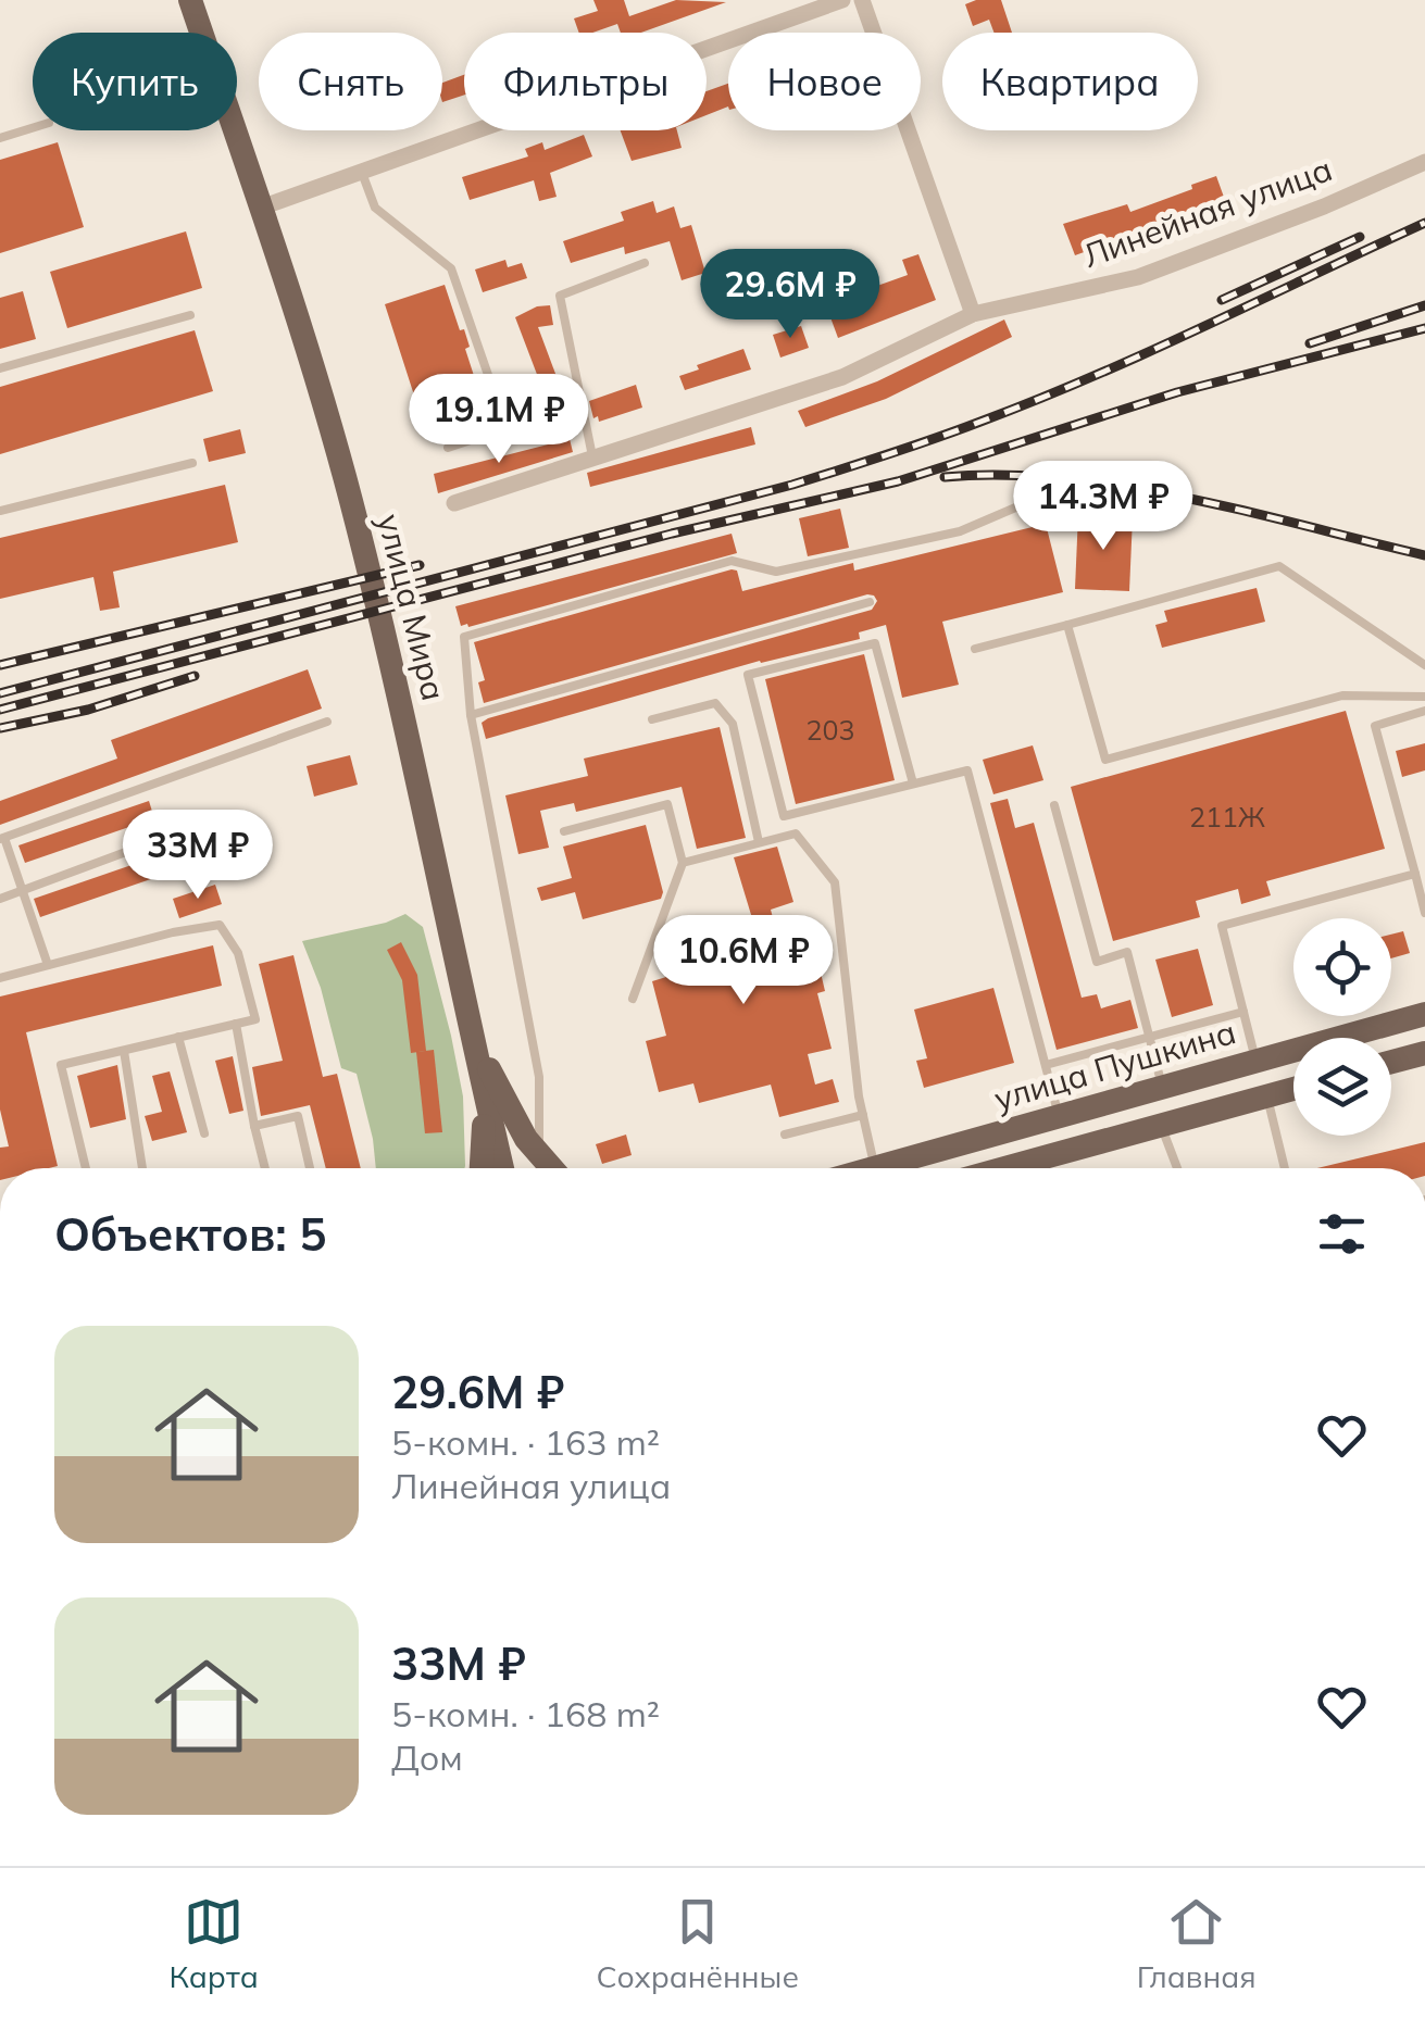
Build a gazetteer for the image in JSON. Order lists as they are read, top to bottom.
{
  "streets": {
    "main road": ["улица Мира", "улица Пушкина"],
    "street": ["Линейная улица"]
  },
  "house_numbers": ["203", "211Ж"],
  "page": {
    "chip": [
      "Купить",
      "Снять",
      "Фильтры",
      "Новое",
      "Квартира"
    ],
    "price": [
      "29.6M ₽",
      "19.1M ₽",
      "14.3M ₽",
      "33M ₽",
      "10.6M ₽"
    ],
    "heading": "Объектов: 5",
    "list": [
      {
        "name": "29.6M ₽",
        "note": "5-комн. · 163 m² · Линейная улица"
      },
      {
        "name": "33M ₽",
        "note": "5-комн. · 168 m² · Дом"
      }
    ],
    "tabs": ["Карта", "Сохранённые", "Главная"]
  }
}
